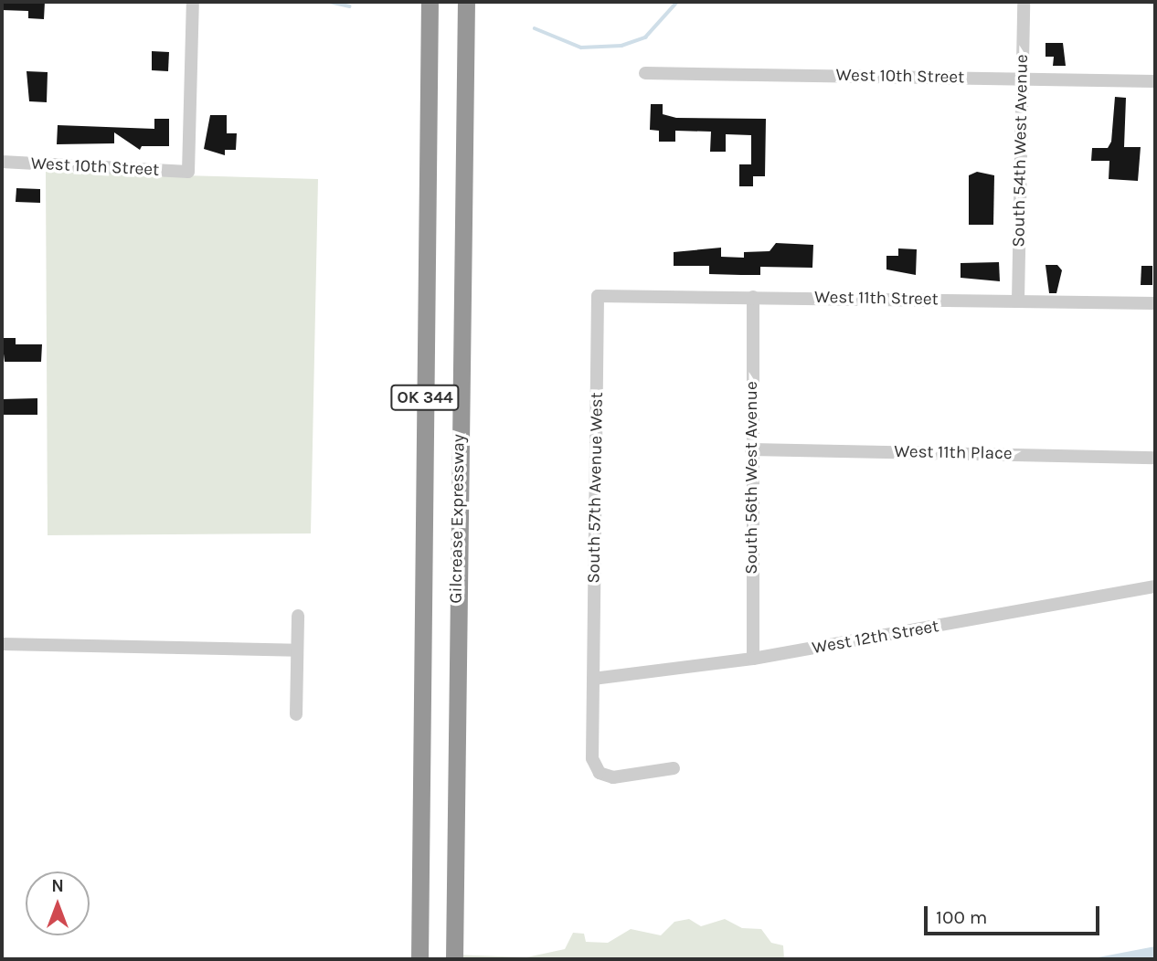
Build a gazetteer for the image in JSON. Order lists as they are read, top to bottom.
{
  "streets": {
    "highway": ["OK 344", "Gilcrease Expressway"],
    "street": [
      "West 10th Street",
      "South 54th West Avenue",
      "West 11th Street",
      "West 11th Place",
      "South 56th West Avenue",
      "South 57th Avenue West",
      "West 12th Street"
    ]
  },
  "crossings": [
    ["West 10th Street", "South 54th West Avenue"],
    ["South 54th West Avenue", "West 11th Street"],
    ["West 11th Street", "South 56th West Avenue"],
    ["West 11th Street", "South 57th Avenue West"],
    ["West 11th Place", "South 56th West Avenue"],
    ["South 56th West Avenue", "West 12th Street"],
    ["South 57th Avenue West", "West 12th Street"]
  ],
  "scale_bar": "100 m",
  "north": "top"
}
